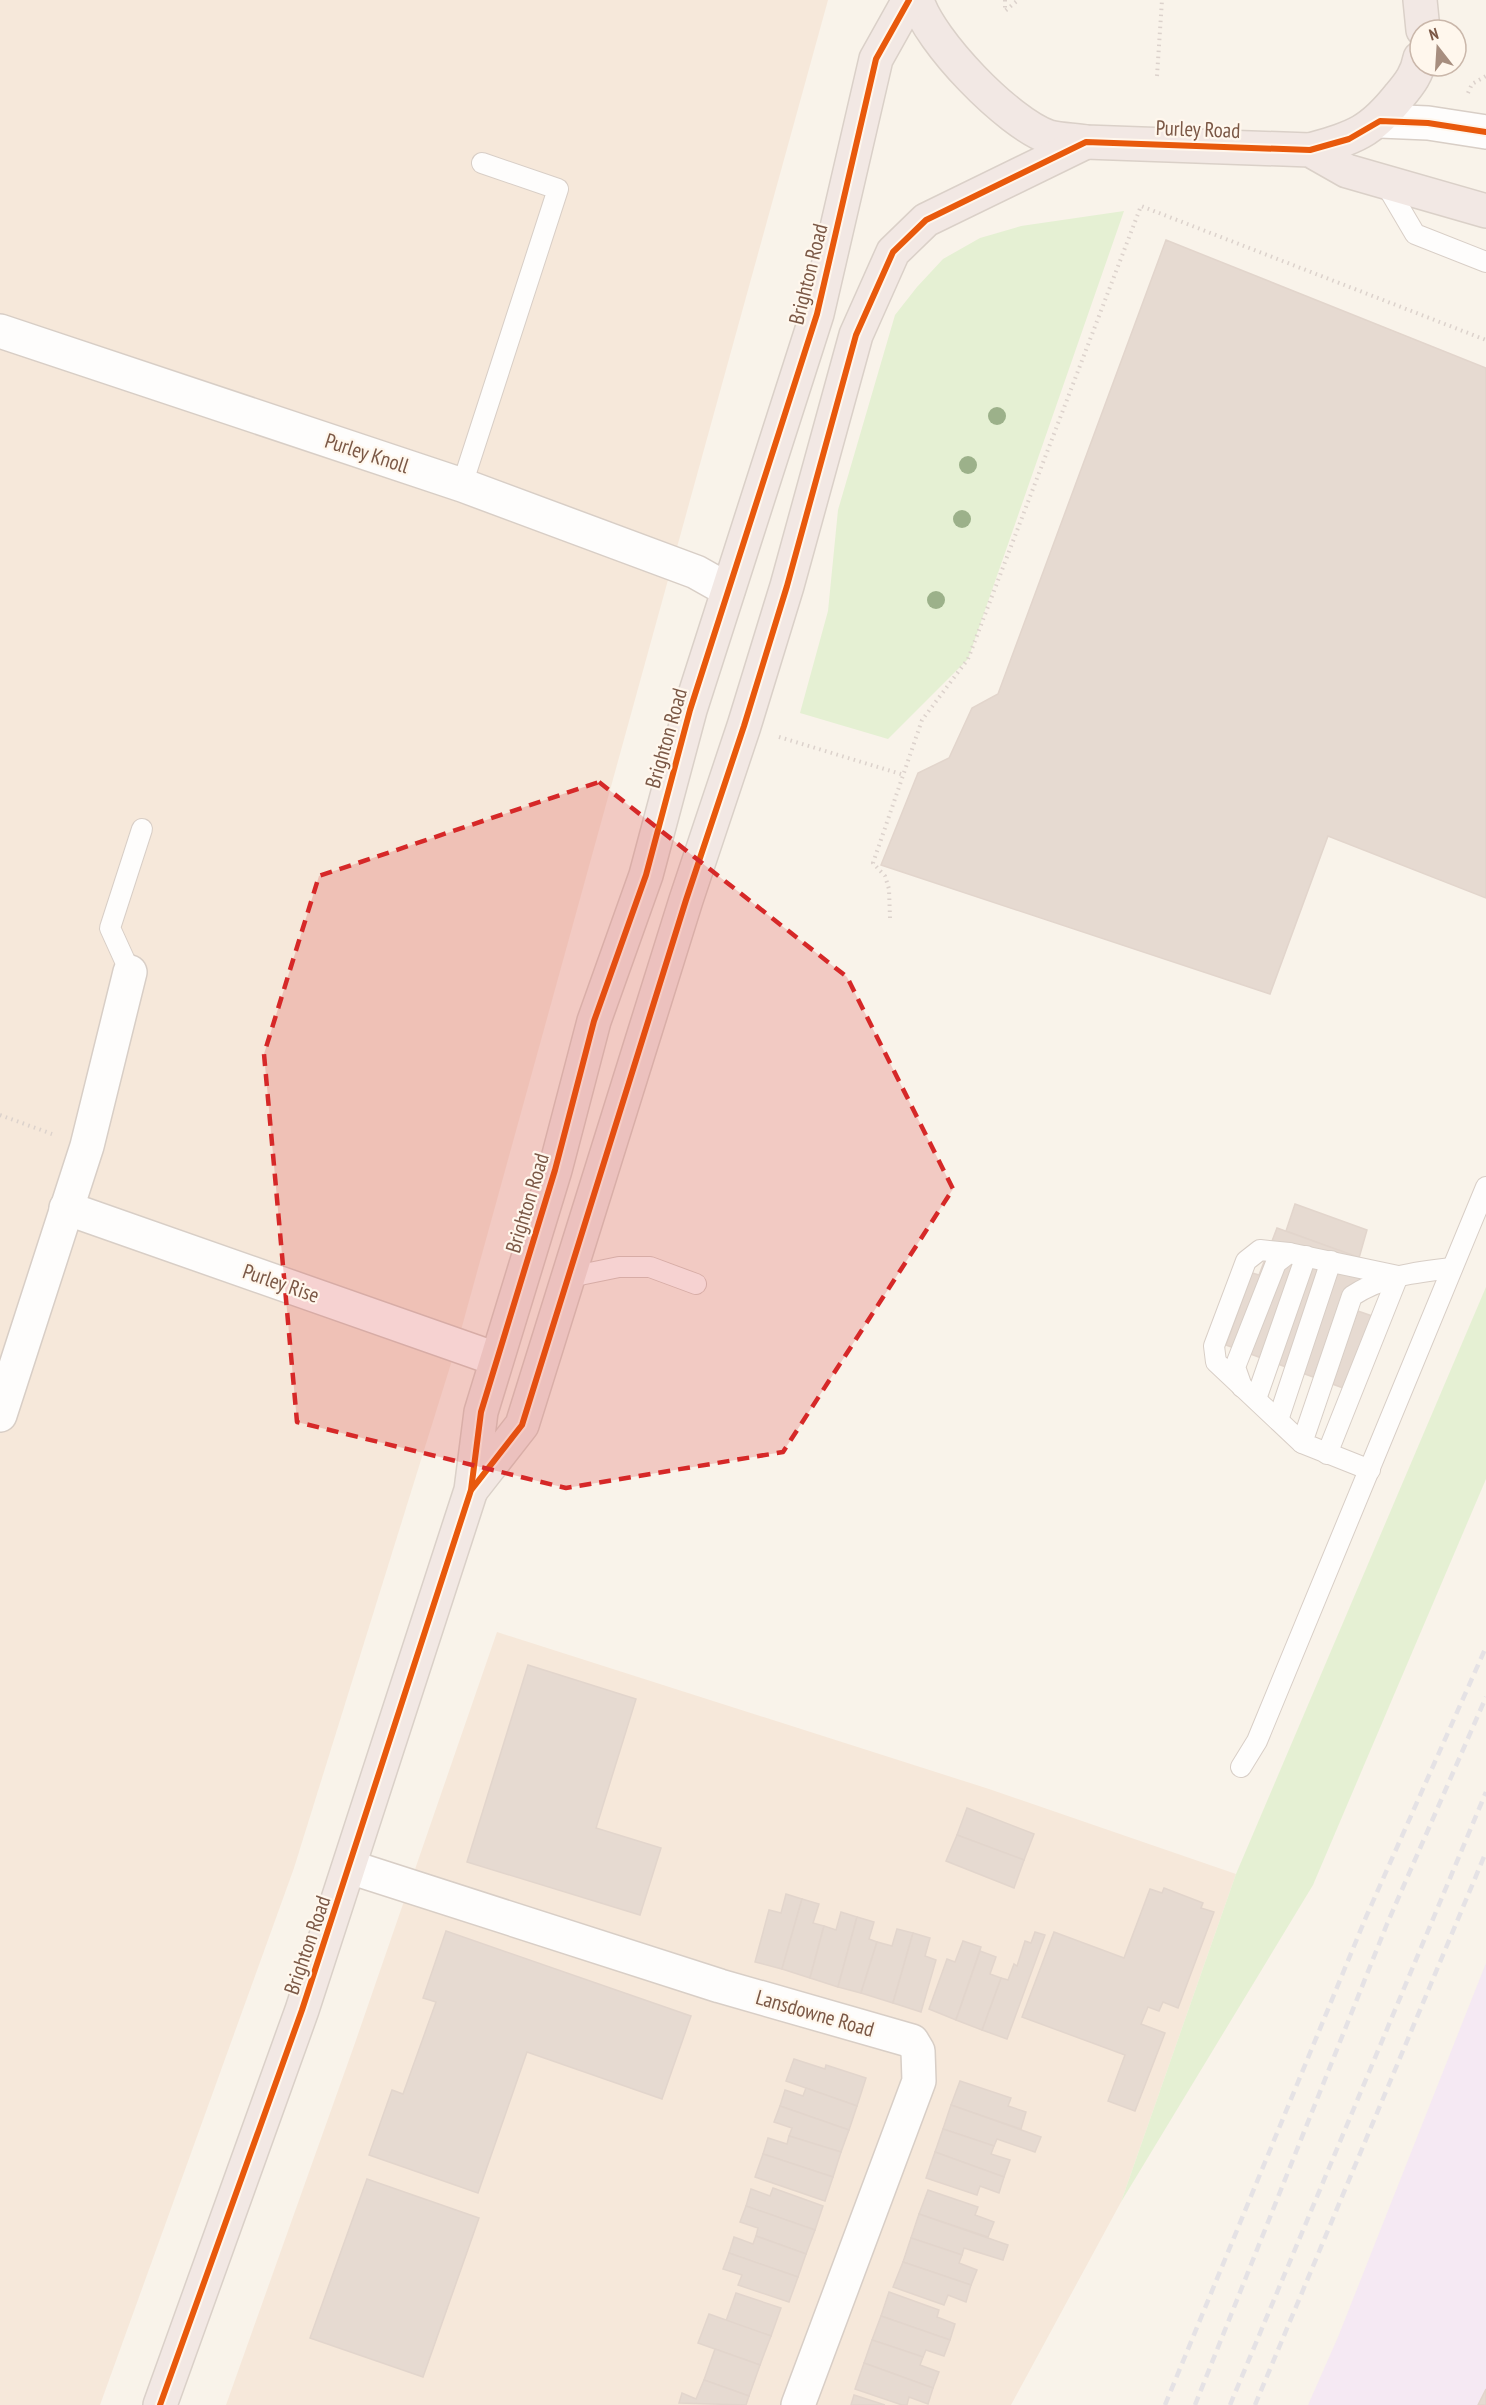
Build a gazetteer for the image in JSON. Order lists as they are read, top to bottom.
{
  "streets": {
    "highway": ["Purley Road", "Brighton Road"],
    "street": ["Purley Knoll", "Purley Rise", "Lansdowne Road"]
  },
  "crossings": [
    ["Purley Road", "Brighton Road"],
    ["Brighton Road", "Purley Knoll"],
    ["Brighton Road", "Purley Rise"],
    ["Brighton Road", "Lansdowne Road"]
  ],
  "north": "top"
}
